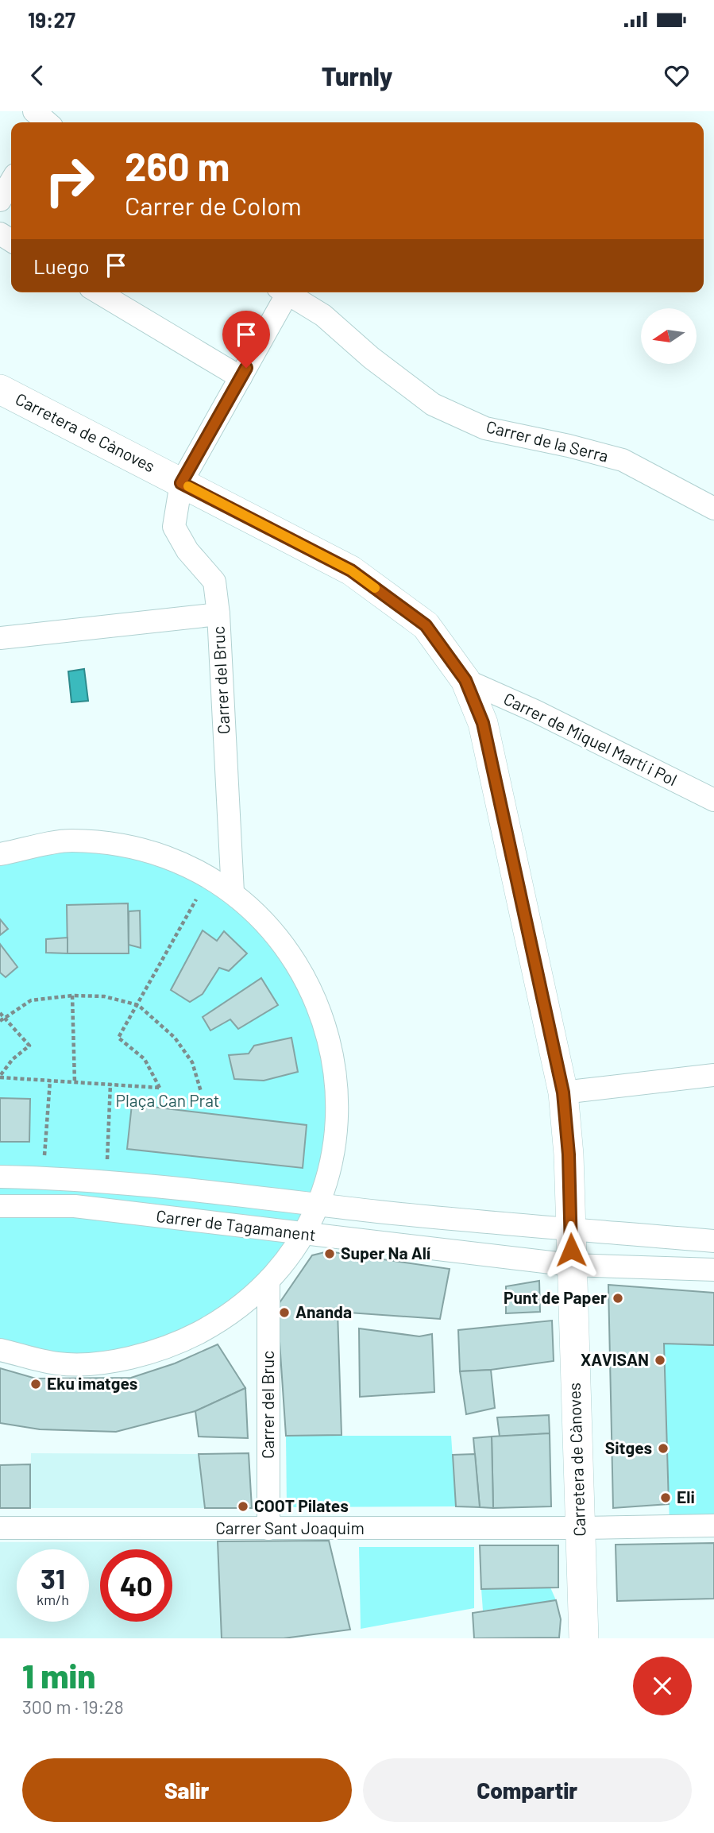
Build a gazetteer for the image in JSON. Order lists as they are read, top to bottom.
{
  "streets": {
    "street": [
      "Carretera de Cànoves",
      "Carrer de la Serra",
      "Carrer del Bruc",
      "Carrer de Miquel Martí i Pol",
      "Carrer de Tagamanent",
      "Carrer Sant Joaquim"
    ]
  },
  "crossings": [
    ["Carretera de Cànoves", "Carrer del Bruc"],
    ["Carretera de Cànoves", "Carrer de Miquel Martí i Pol"],
    ["Carretera de Cànoves", "Carrer de Tagamanent"],
    ["Carretera de Cànoves", "Carrer Sant Joaquim"],
    ["Carrer del Bruc", "Carrer Sant Joaquim"]
  ],
  "parks": ["Plaça Can Prat"],
  "places": [
    "Super Na Alí",
    "Punt de Paper",
    "Ananda",
    "XAVISAN",
    "Eku imatges",
    "Sitges",
    "Eli",
    "COOT Pilates"
  ],
  "north": "left",
  "page": {
    "status": "19:27",
    "header": "Turnly",
    "turn": ["260 m", "Carrer de Colom"],
    "then": "Luego",
    "speed": "31 km/h",
    "limit": "40",
    "heading": ["1 min", "300 m · 19:28"],
    "buttons": ["Salir", "Compartir"]
  }
}
